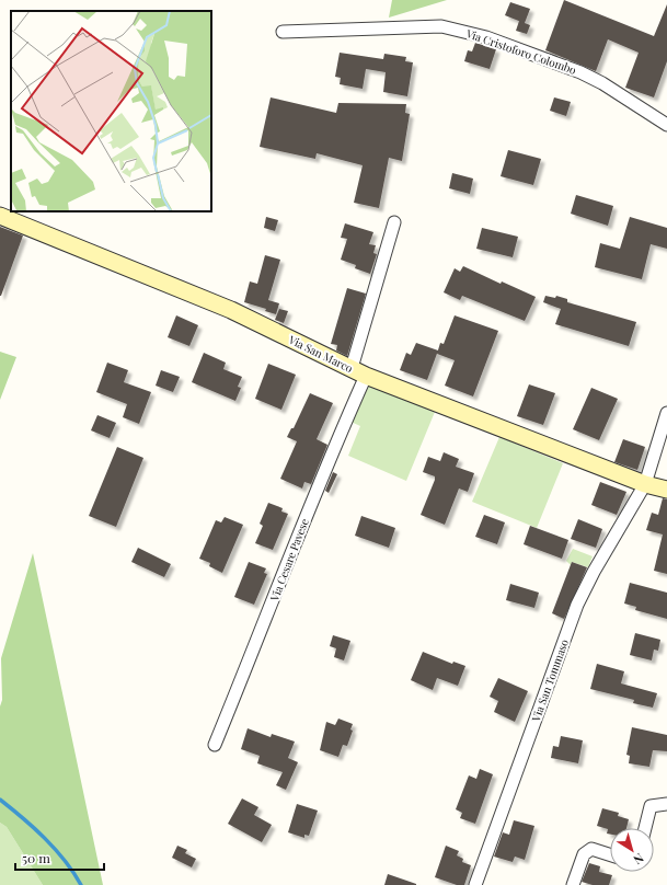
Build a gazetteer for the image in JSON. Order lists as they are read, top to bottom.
{
  "streets": {
    "street": [
      "Via Cristoforo Colombo",
      "Via San Marco",
      "Via Cesare Pavese",
      "Via San Tommaso"
    ]
  },
  "crossings": [
    ["Via San Marco", "Via Cesare Pavese"],
    ["Via San Marco", "Via San Tommaso"]
  ],
  "scale_bar": "50 m",
  "north": "bottom right"
}
